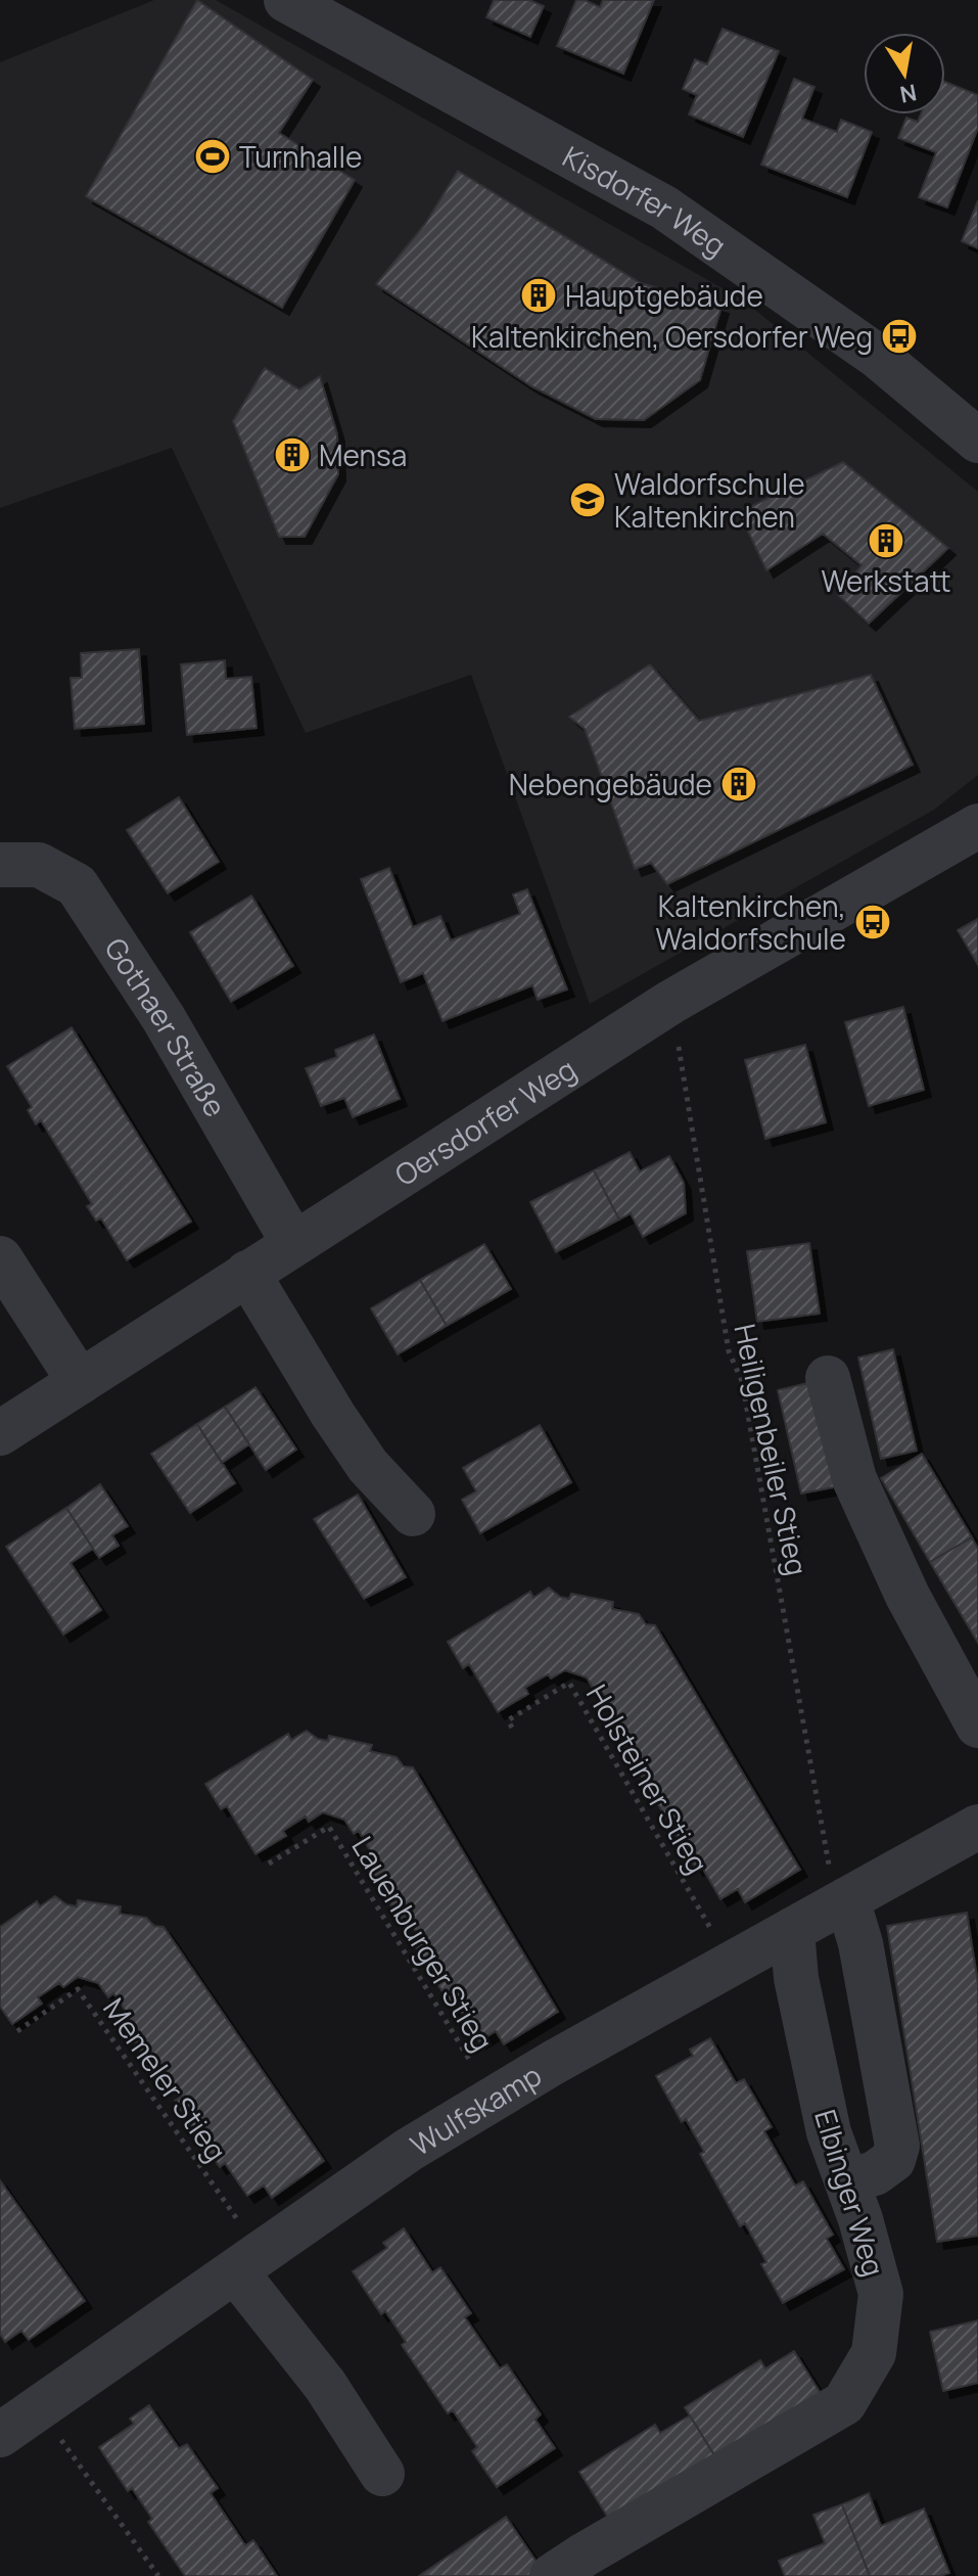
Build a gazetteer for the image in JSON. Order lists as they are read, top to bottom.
{
  "streets": {
    "street": [
      "Kisdorfer Weg",
      "Gothaer Straße",
      "Oersdorfer Weg",
      "Wulfskamp",
      "Elbinger Weg"
    ],
    "path": [
      "Heiligenbeiler Stieg",
      "Holsteiner Stieg",
      "Lauenburger Stieg",
      "Memeler Stieg"
    ]
  },
  "crossings": [
    ["Gothaer Straße", "Oersdorfer Weg"],
    ["Oersdorfer Weg", "Heiligenbeiler Stieg"],
    ["Heiligenbeiler Stieg", "Wulfskamp"],
    ["Holsteiner Stieg", "Wulfskamp"],
    ["Lauenburger Stieg", "Wulfskamp"],
    ["Memeler Stieg", "Wulfskamp"],
    ["Wulfskamp", "Elbinger Weg"]
  ],
  "places": {
    "sports": ["Turnhalle"],
    "building": [
      "Hauptgebäude",
      "Mensa",
      "Werkstatt",
      "Nebengebäude"
    ],
    "bus stop": ["Kaltenkirchen, Oersdorfer Weg", "Kaltenkirchen, Waldorfschule"],
    "school or university": ["Waldorfschule Kaltenkirchen"]
  },
  "north": "bottom"
}
